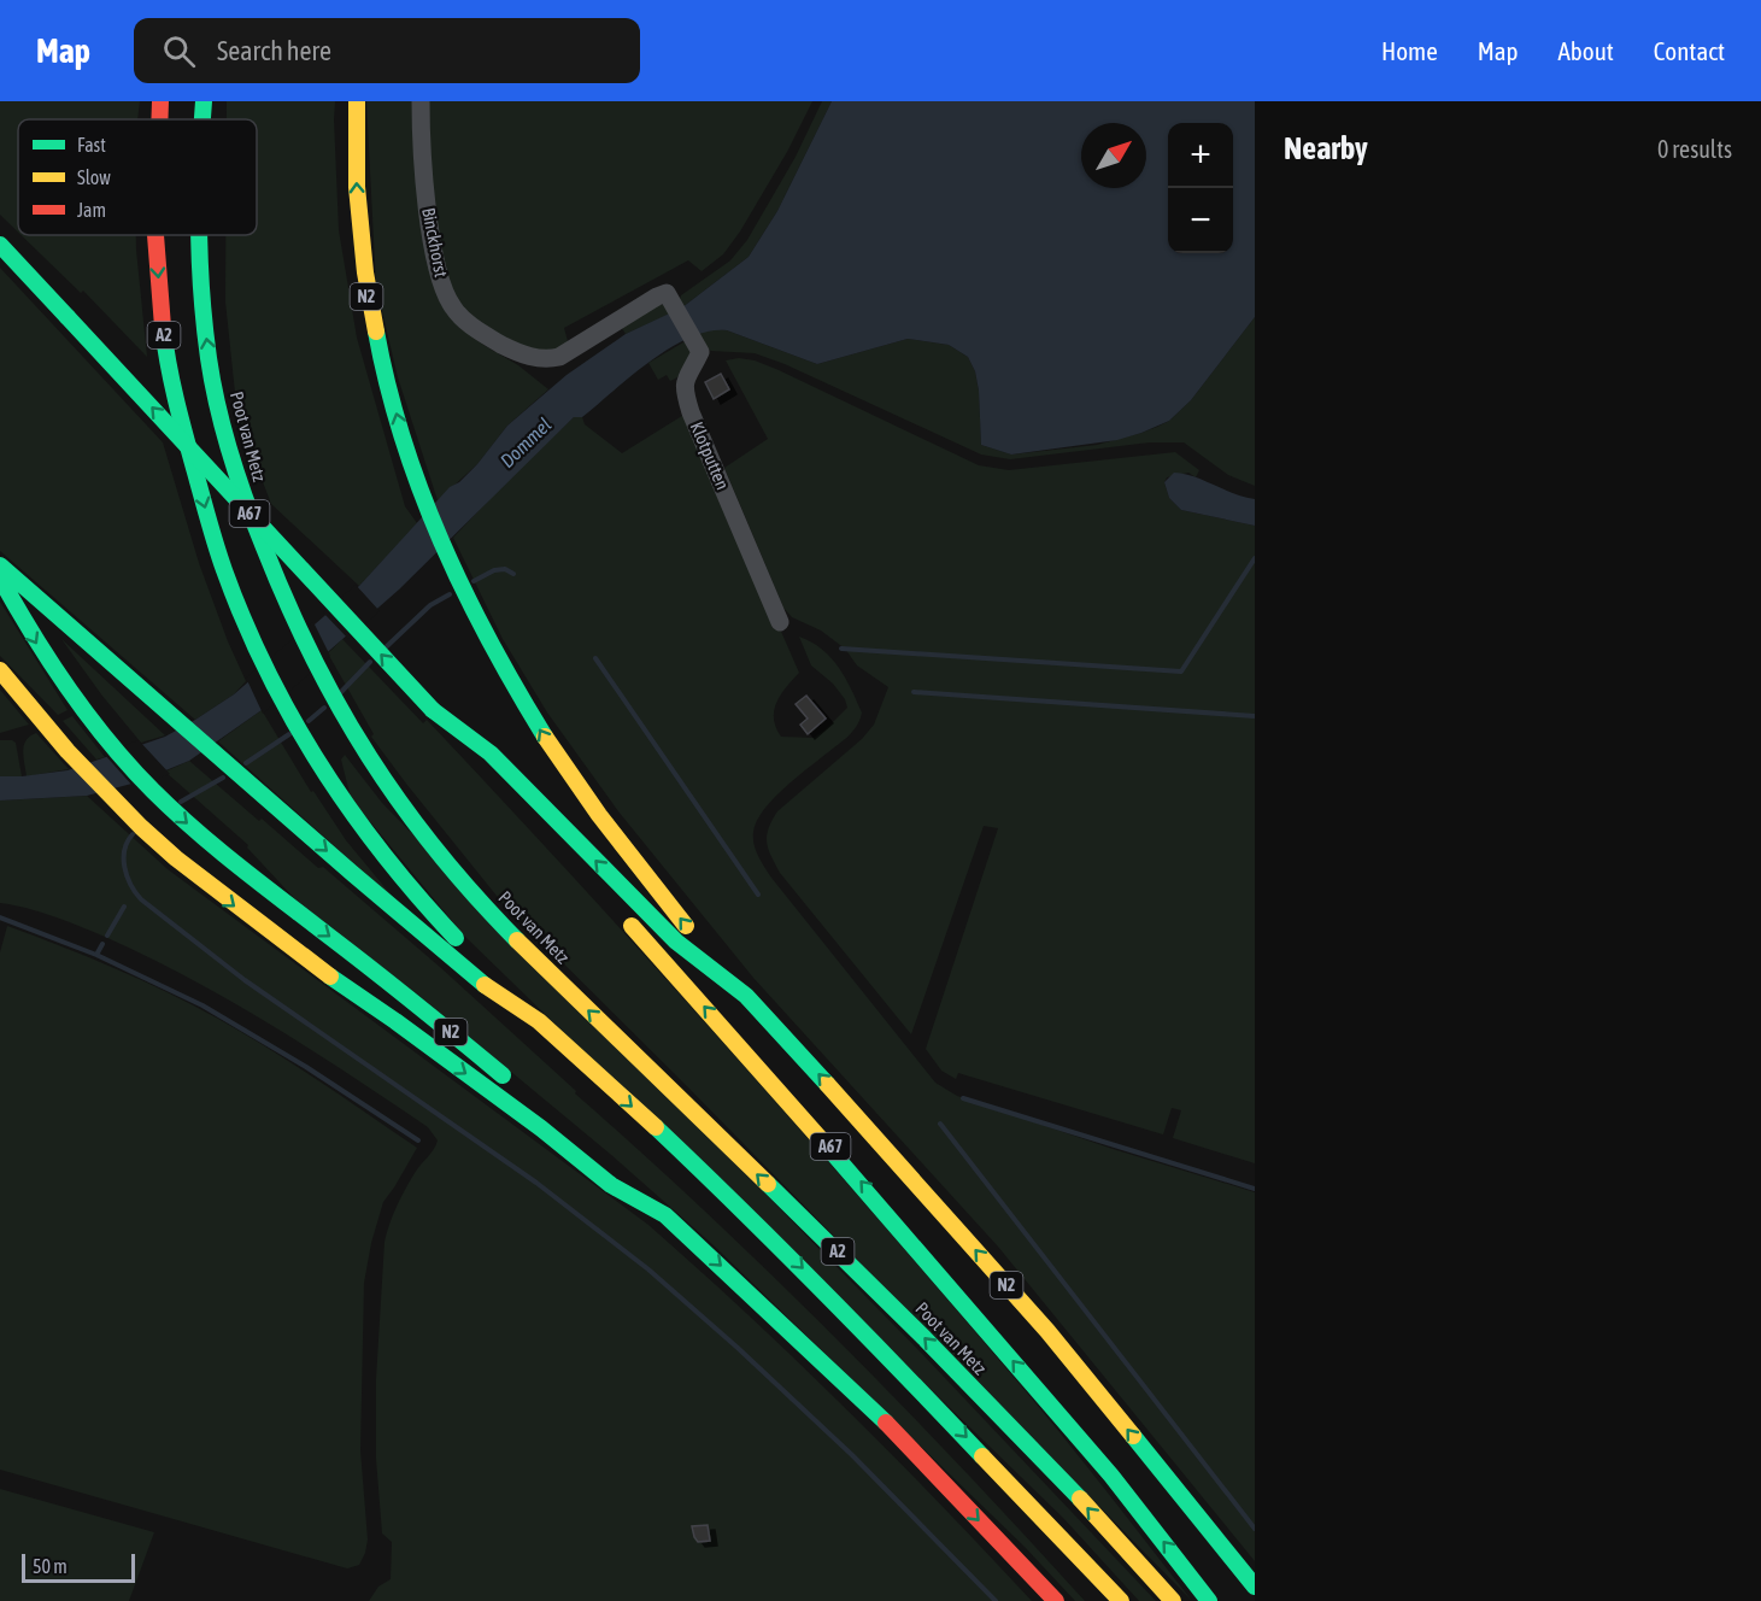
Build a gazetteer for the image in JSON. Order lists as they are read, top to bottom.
{
  "streets": {
    "highway": [
      "N2",
      "A2",
      "Poot van Metz",
      "A67"
    ],
    "street": ["Binckhorst", "Klotputten"]
  },
  "crossings": [
    ["Binckhorst", "Klotputten"],
    ["N2", "A67"]
  ],
  "water": ["Dommel"],
  "legend": ["Fast", "Slow", "Jam"],
  "scale_bar": "50 m",
  "north": "top right",
  "page": {
    "header": "Map",
    "search": "Search here",
    "nav": [
      "Home",
      "Map",
      "About",
      "Contact"
    ],
    "heading": ["Nearby", "0 results"],
    "map_buttons": ["+", "−"],
    "scale": "50 m"
  }
}
